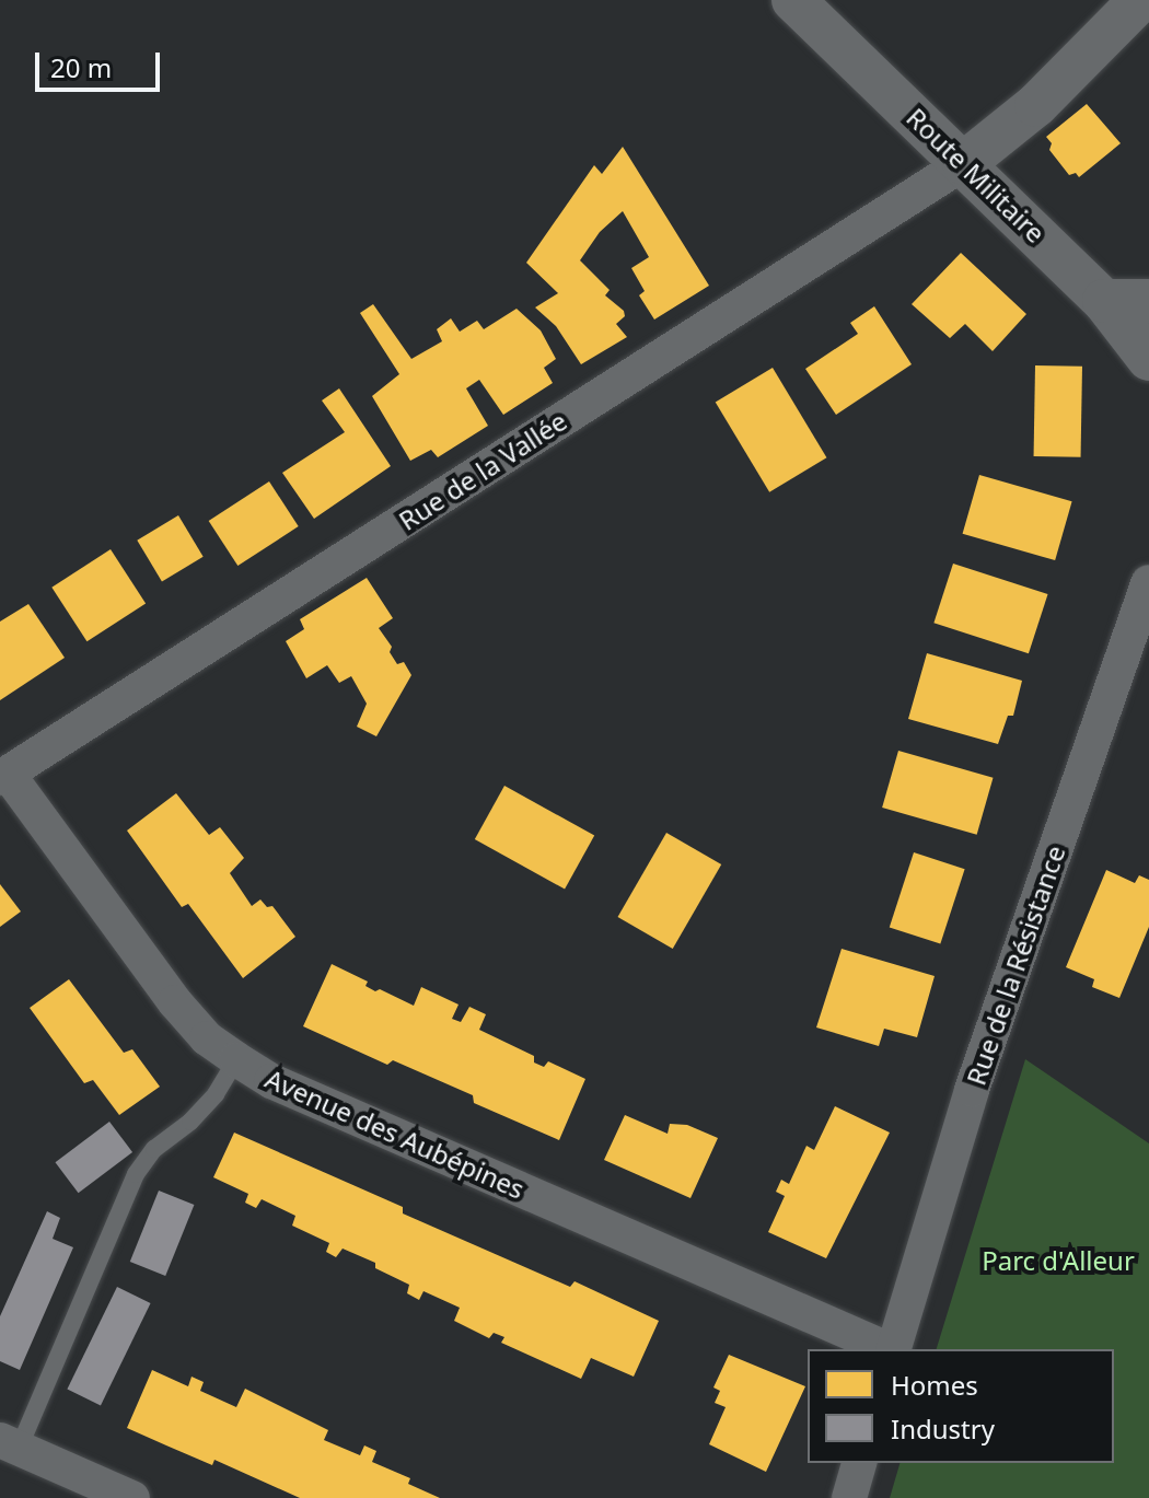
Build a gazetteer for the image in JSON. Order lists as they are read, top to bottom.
{
  "streets": {
    "street": [
      "Route Militaire",
      "Rue de la Vallée",
      "Rue de la Résistance",
      "Avenue des Aubépines"
    ]
  },
  "crossings": [
    ["Route Militaire", "Rue de la Vallée"],
    ["Rue de la Vallée", "Avenue des Aubépines"]
  ],
  "parks": ["Parc d'Alleur"],
  "legend": ["Homes", "Industry"],
  "scale_bar": "20 m"
}
